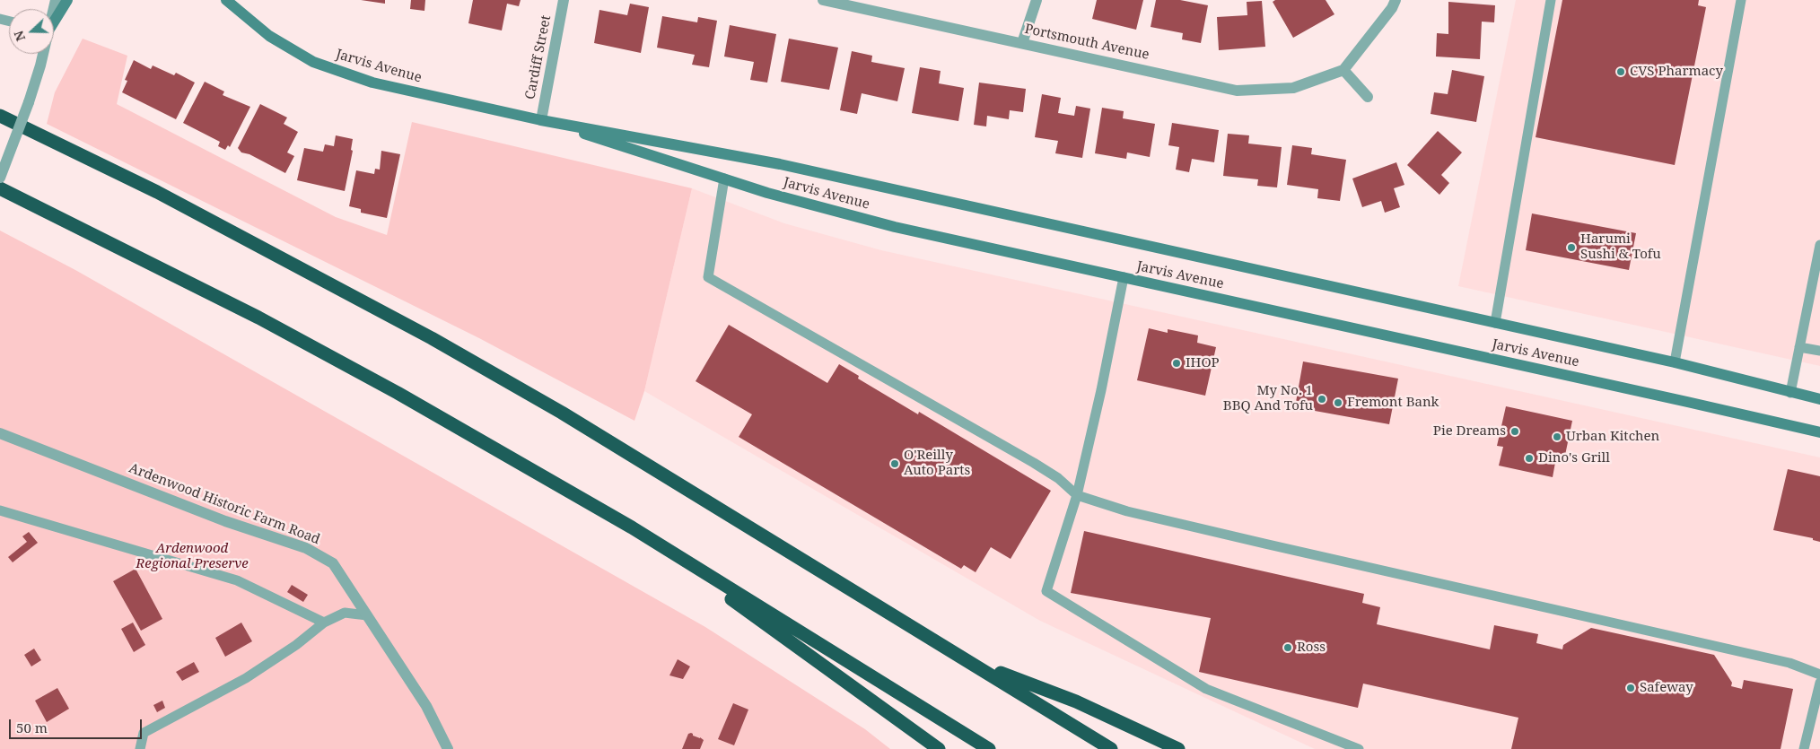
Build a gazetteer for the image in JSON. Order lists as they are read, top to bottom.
{
  "streets": {
    "street": [
      "Portsmouth Avenue",
      "Cardiff Street",
      "Jarvis Avenue",
      "Ardenwood Historic Farm Road"
    ]
  },
  "crossings": [
    ["Cardiff Street", "Jarvis Avenue"]
  ],
  "parks": ["Ardenwood Regional Preserve"],
  "places": [
    "CVS Pharmacy",
    "Harumi Sushi & Tofu",
    "IHOP",
    "My No. 1 BBQ And Tofu",
    "Fremont Bank",
    "Pie Dreams",
    "Urban Kitchen",
    "Dino's Grill",
    "O'Reilly Auto Parts",
    "Ross",
    "Safeway"
  ],
  "scale_bar": "50 m",
  "north": "left"
}
